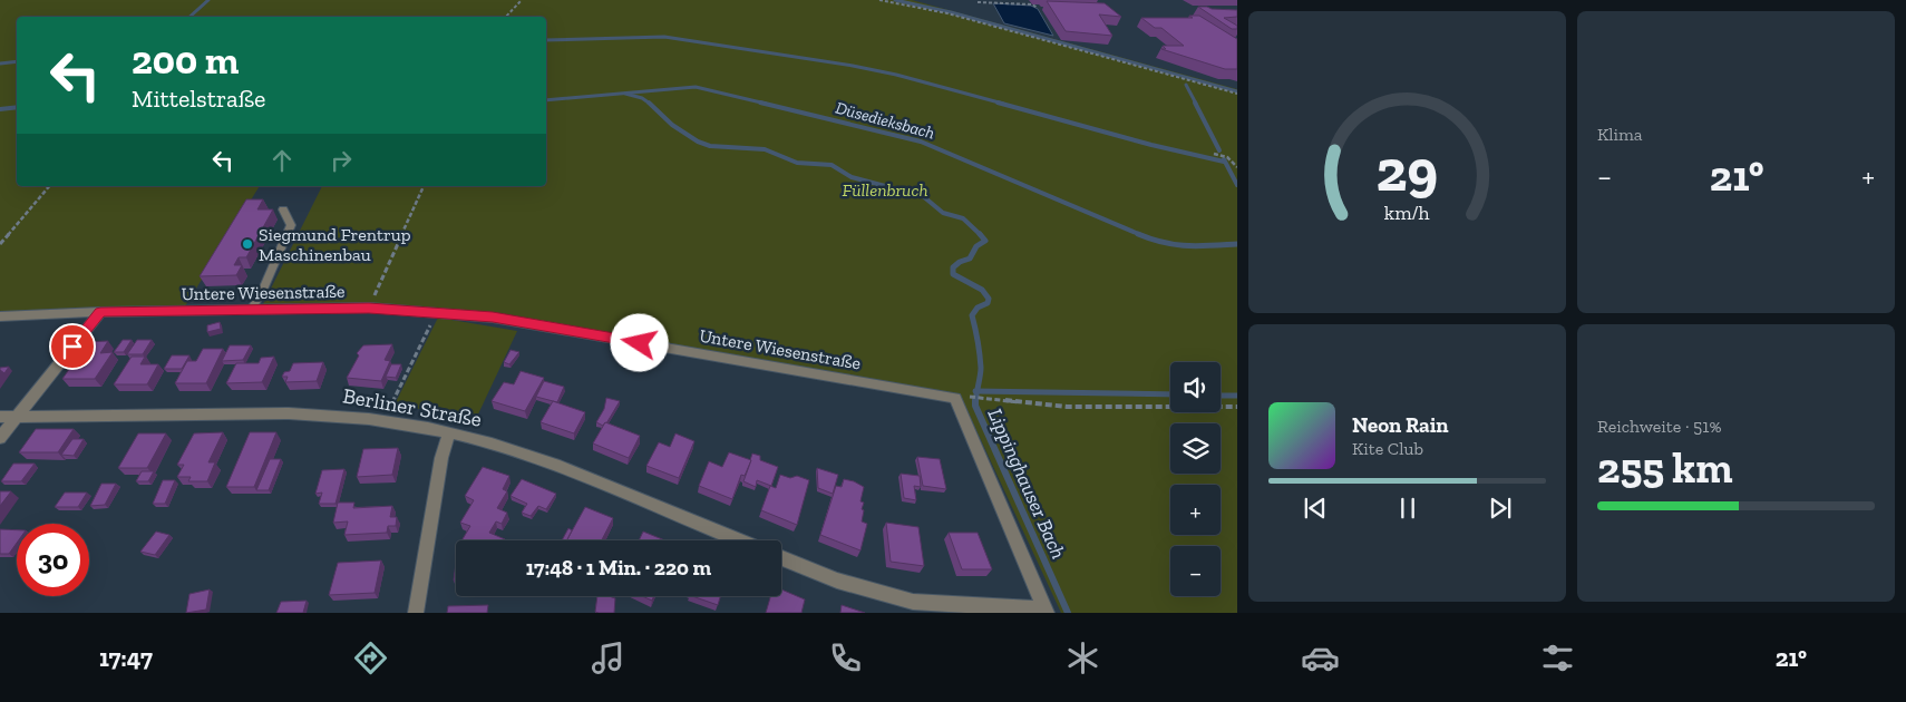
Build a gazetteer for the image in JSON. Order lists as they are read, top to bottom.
{
  "streets": {
    "street": ["Untere Wiesenstraße", "Berliner Straße"]
  },
  "water": ["Düsedieksbach", "Lippinghauser Bach"],
  "parks": ["Füllenbruch"],
  "places": ["Siegmund Frentrup Maschinenbau"],
  "page": {
    "tile": [
      "Klima",
      ["Reichweite · 51%", "255 km"]
    ],
    "turn": ["200 m", "Mittelstraße"],
    "heat": ["−", "21°", "+"],
    "map_buttons": ["+", "−"],
    "song": ["Neon Rain", "Kite Club"],
    "limit": "30",
    "trip": "17:48 · 1 Min. · 220 m",
    "tabs": ["17:47", "21°"],
    "gauge": ["29", "km/h"]
  }
}
